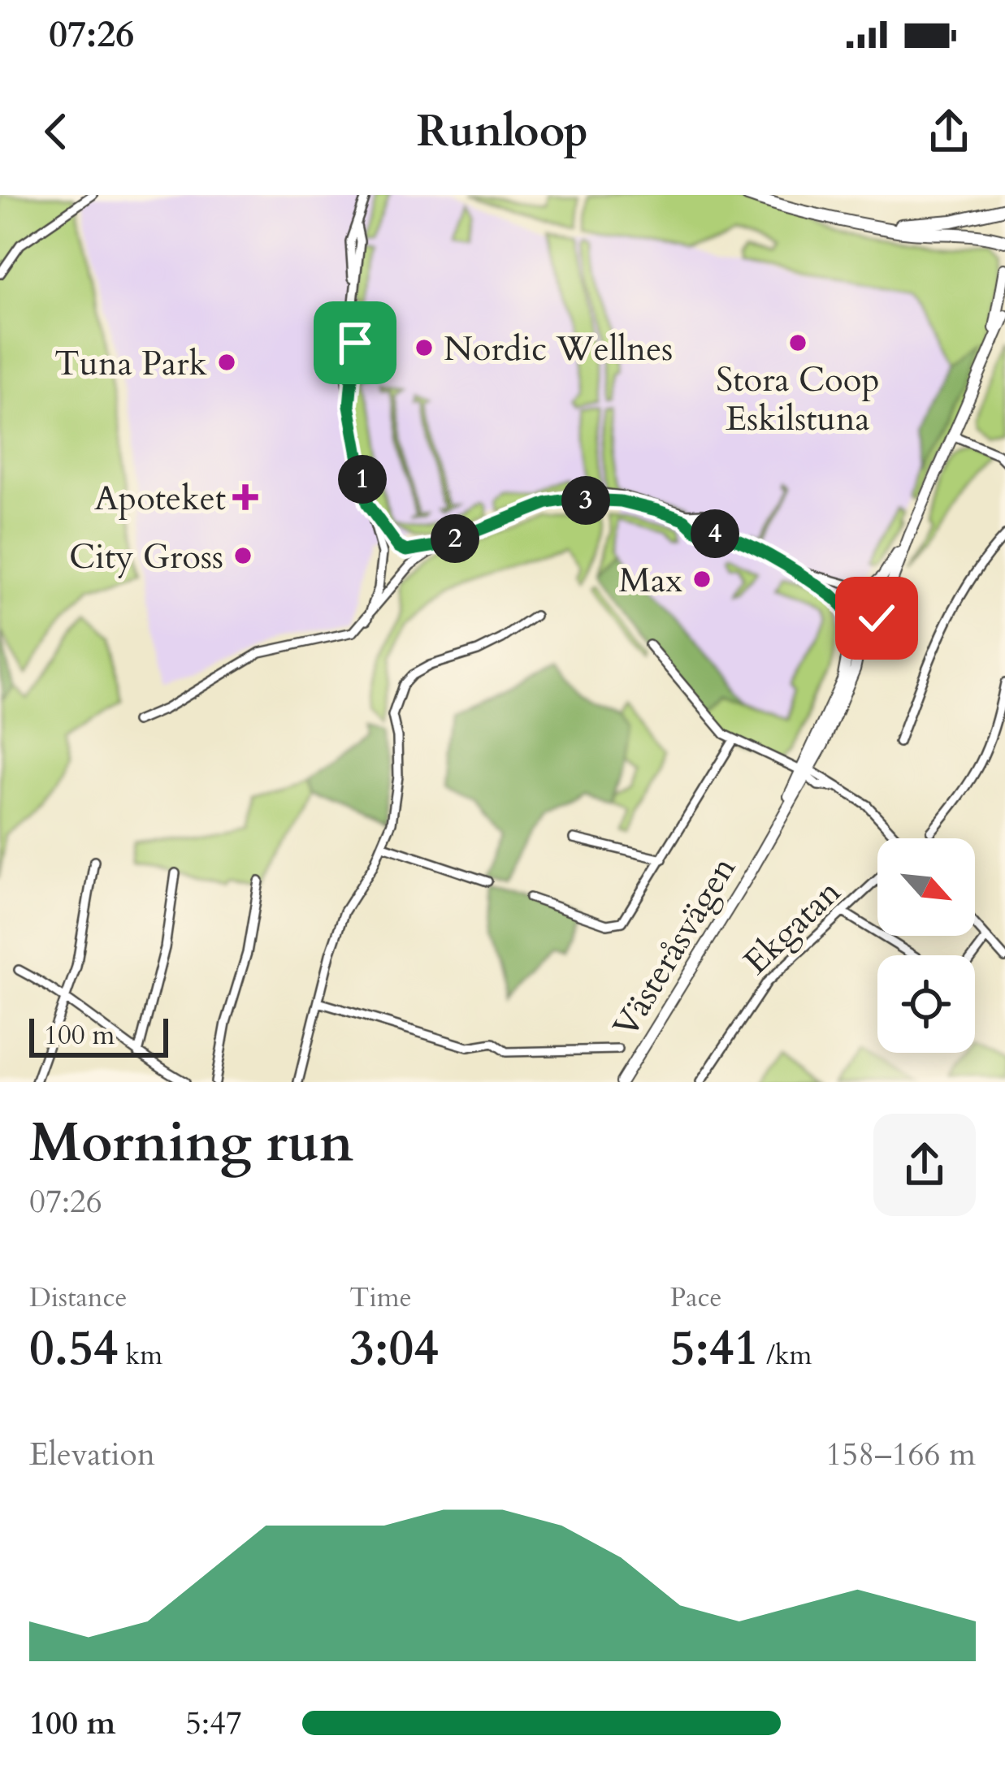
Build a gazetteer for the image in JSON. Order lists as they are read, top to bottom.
{
  "streets": {
    "street": ["Ekgatan", "Västeråsvägen"]
  },
  "places": {
    "other": [
      "Stora Coop Eskilstuna",
      "Nordic Wellnes",
      "Tuna Park",
      "City Gross",
      "Max"
    ],
    "health": ["Apoteket"]
  },
  "scale_bar": "100 m",
  "north": "bottom right",
  "page": {
    "status": "07:26",
    "header": "Runloop",
    "pins": [
      "1",
      "3",
      "4",
      "2"
    ],
    "scale": "100 m",
    "heading": ["Morning run", "07:26"],
    "stats": [
      ["Distance", "0.54 km"],
      ["Time", "3:04"],
      ["Pace", "5:41 /km"]
    ],
    "chart": ["Elevation", "158–166 m"],
    "list": [
      {
        "name": "100 m",
        "note": "5:47"
      }
    ]
  }
}
